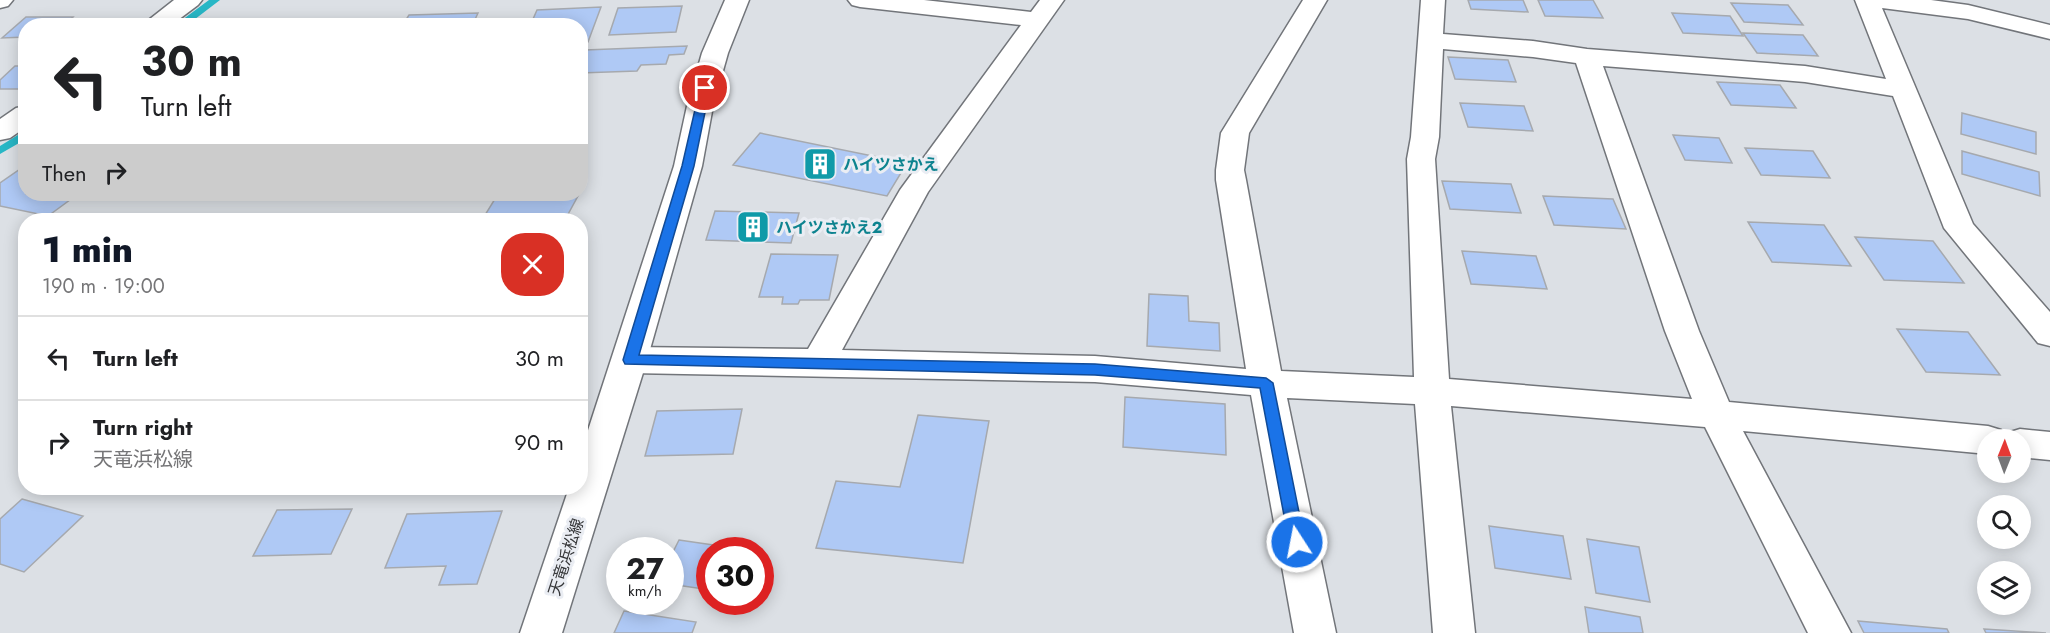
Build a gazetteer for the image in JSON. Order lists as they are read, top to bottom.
{
  "streets": {
    "street": ["天竜浜松線"]
  },
  "places": {
    "building": ["ハイツさかえ", "ハイツさかえ２"]
  },
  "north": "top",
  "page": {
    "turn": ["30 m", "Turn left"],
    "then": "Then",
    "heading": ["1 min", "190 m · 19:00"],
    "list": [
      {
        "name": "Turn left",
        "value": "30 m"
      },
      {
        "name": "Turn right",
        "note": "天竜浜松線",
        "value": "90 m"
      }
    ],
    "speed": "27 km/h",
    "limit": "30"
  }
}
